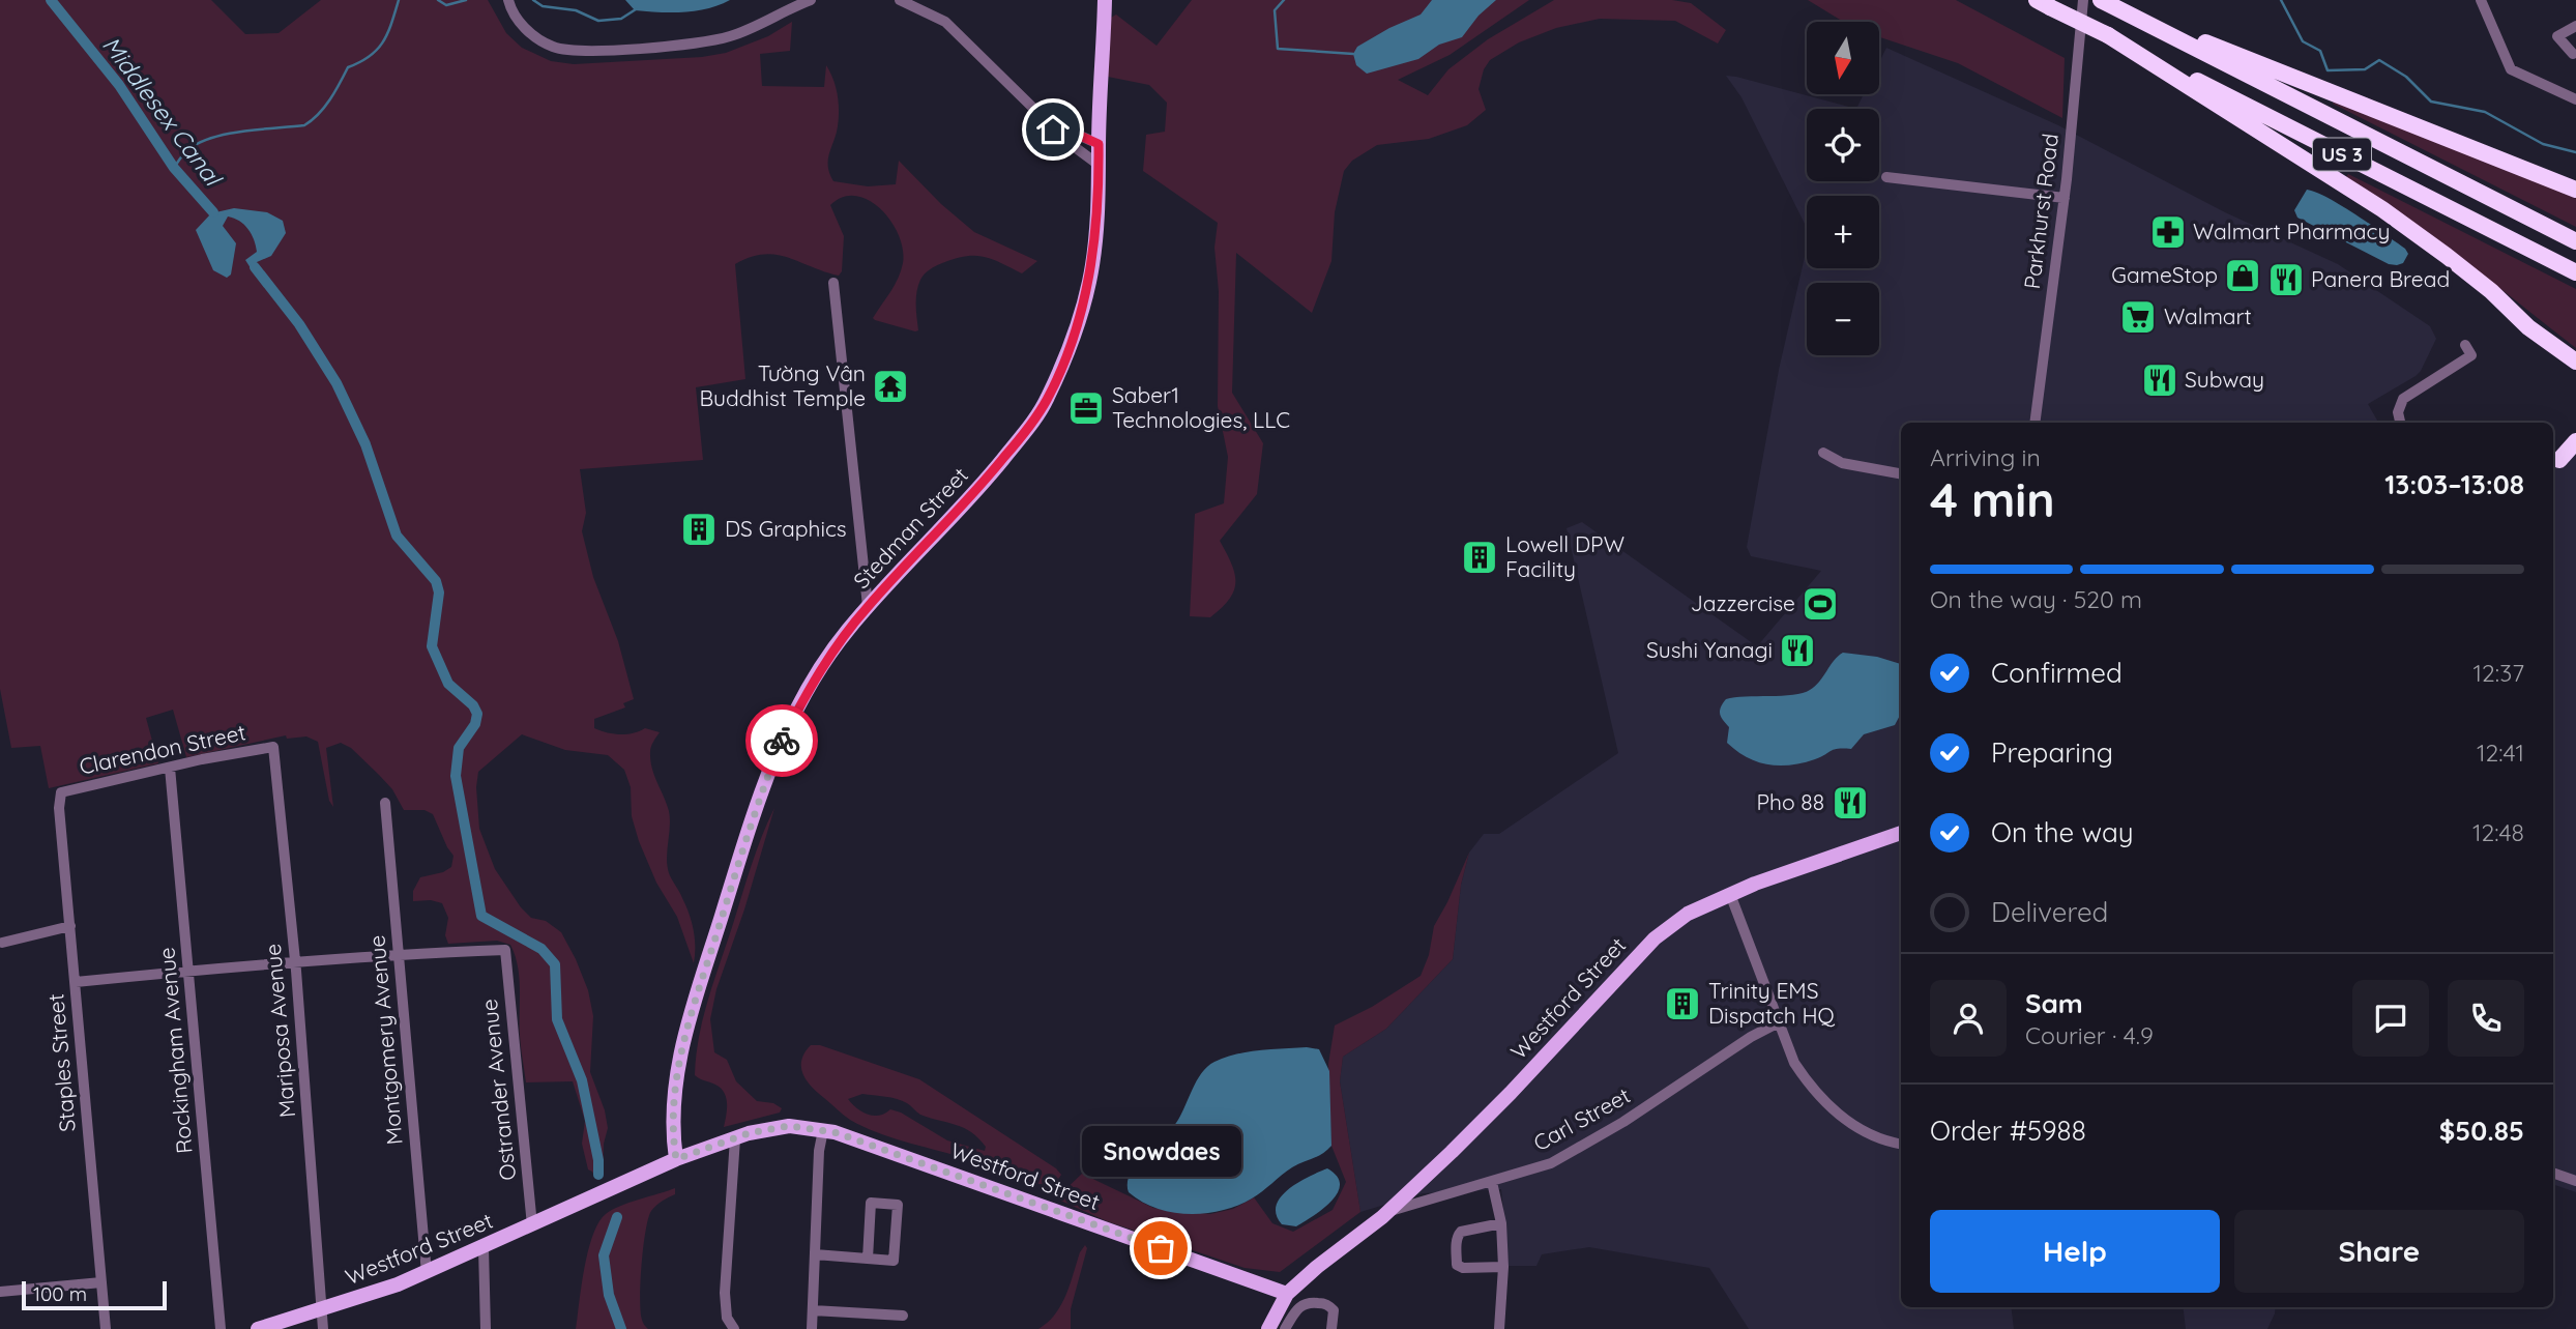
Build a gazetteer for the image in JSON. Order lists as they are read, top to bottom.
{
  "streets": {
    "highway": ["US 3"],
    "main road": ["Stedman Street", "Westford Street"],
    "street": [
      "Parkhurst Road",
      "Clarendon Street",
      "Mariposa Avenue",
      "Montgomery Avenue",
      "Rockingham Avenue",
      "Staples Street",
      "Ostrander Avenue",
      "Carl Street"
    ]
  },
  "crossings": [
    ["Stedman Street", "Westford Street"],
    ["Clarendon Street", "Mariposa Avenue"],
    ["Clarendon Street", "Rockingham Avenue"],
    ["Clarendon Street", "Staples Street"],
    ["Westford Street", "Mariposa Avenue"],
    ["Westford Street", "Montgomery Avenue"],
    ["Westford Street", "Ostrander Avenue"],
    ["Westford Street", "Carl Street"],
    ["Montgomery Avenue", "Ostrander Avenue"]
  ],
  "water": ["Middlesex Canal"],
  "places": {
    "pharmacy": ["Walmart Pharmacy"],
    "shop": ["GameStop"],
    "restaurant": [
      "Panera Bread",
      "Subway",
      "Sushi Yanagi",
      "Pho 88"
    ],
    "supermarket": ["Walmart"],
    "temple": ["Tường Vân Buddhist Temple"],
    "office": ["Saber1 Technologies, LLC"],
    "building": ["DS Graphics", "Lowell DPW Facility", "Trinity EMS Dispatch HQ"],
    "sports": ["Jazzercise"],
    "other": ["Snowdaes"]
  },
  "scale_bar": "100 m",
  "north": "bottom",
  "page": {
    "map_buttons": ["+", "−"],
    "heading": ["4 min", "Arriving in", "13:03–13:08"],
    "panel": [
      "Sam",
      "Courier · 4.9",
      "Order #5988",
      "$50.85"
    ],
    "bar": "On the way · 520 m",
    "list": [
      ["Confirmed", "12:37"],
      ["Preparing", "12:41"],
      ["On the way", "12:48"],
      "Delivered"
    ],
    "bubble": "Snowdaes",
    "buttons": ["Help", "Share"],
    "scale": "100 m"
  }
}
